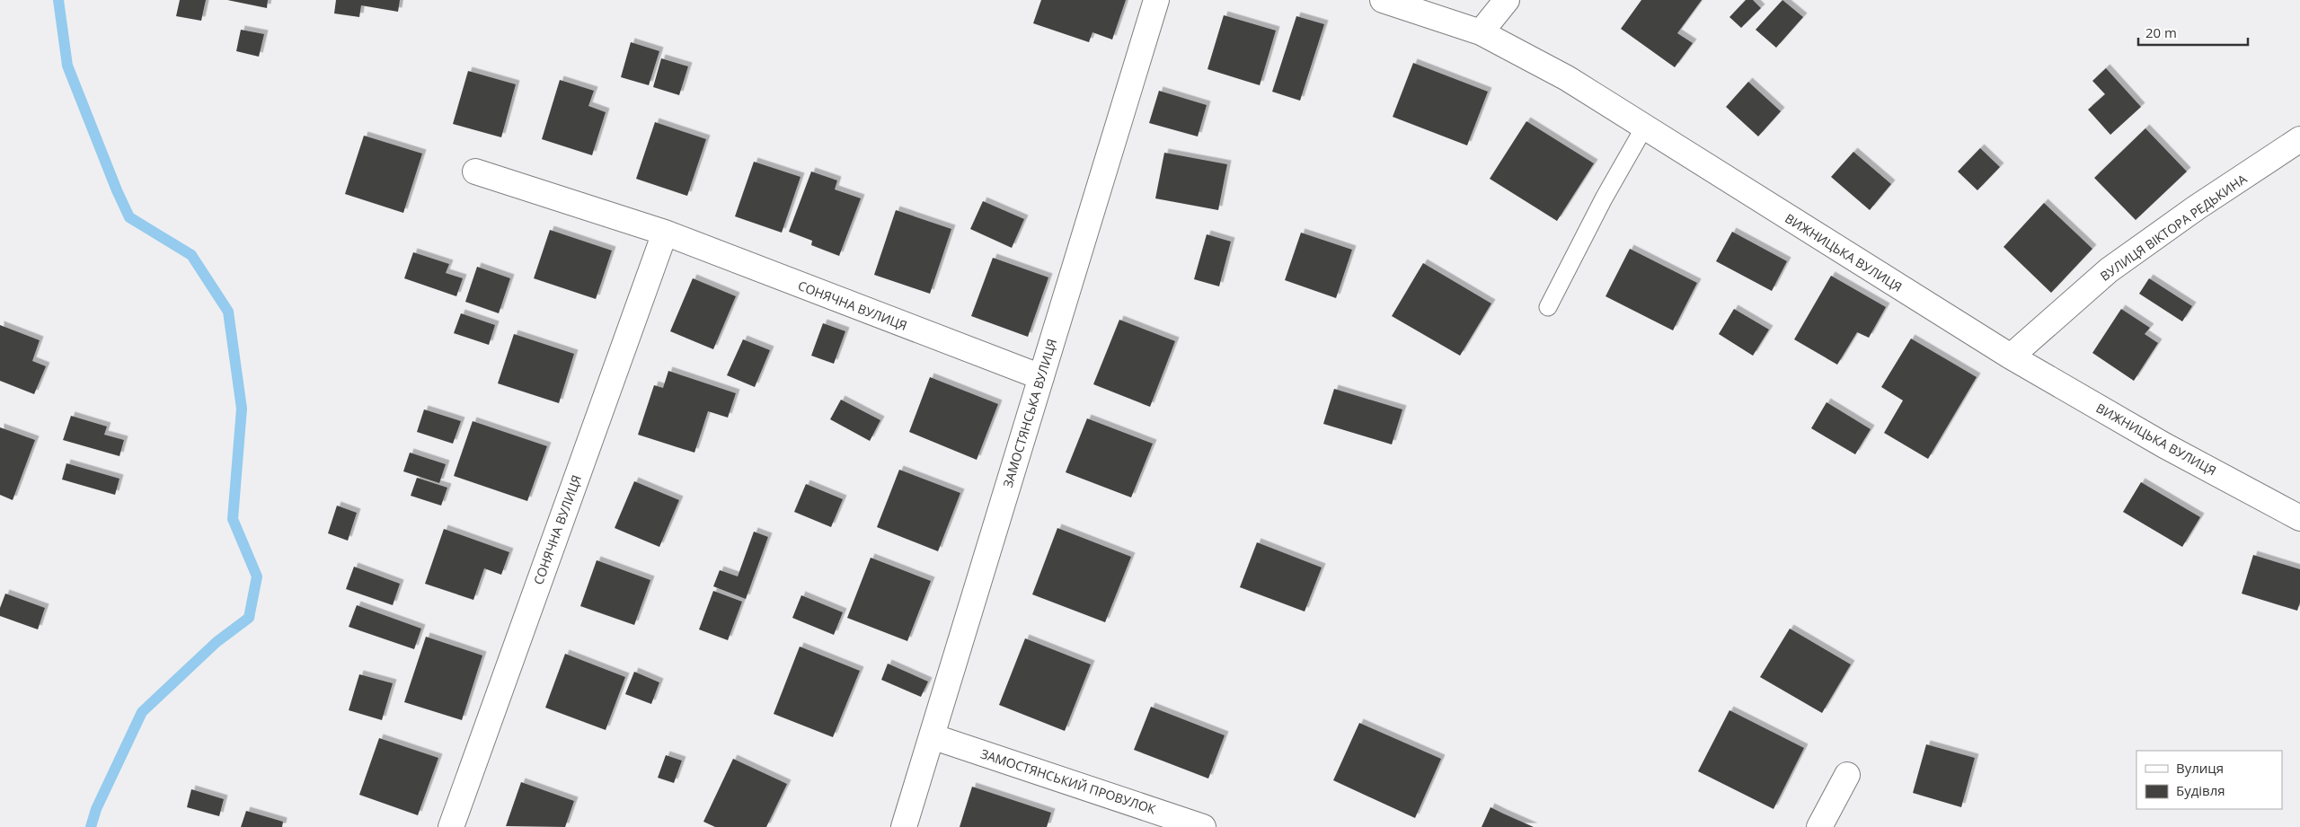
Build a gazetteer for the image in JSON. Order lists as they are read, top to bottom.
{
  "streets": {
    "street": [
      "ВУЛИЦЯ ВІКТОРА РЕДЬКИНА",
      "ВИЖНИЦЬКА ВУЛИЦЯ",
      "СОНЯЧНА ВУЛИЦЯ",
      "ЗАМОСТЯНСЬКА ВУЛИЦЯ",
      "ЗАМОСТЯНСЬКИЙ ПРОВУЛОК"
    ]
  },
  "crossings": [
    ["ВУЛИЦЯ ВІКТОРА РЕДЬКИНА", "ВИЖНИЦЬКА ВУЛИЦЯ"],
    ["СОНЯЧНА ВУЛИЦЯ", "ЗАМОСТЯНСЬКА ВУЛИЦЯ"],
    ["ЗАМОСТЯНСЬКА ВУЛИЦЯ", "ЗАМОСТЯНСЬКИЙ ПРОВУЛОК"]
  ],
  "legend": ["Вулиця", "Будівля"],
  "scale_bar": "20 m"
}
